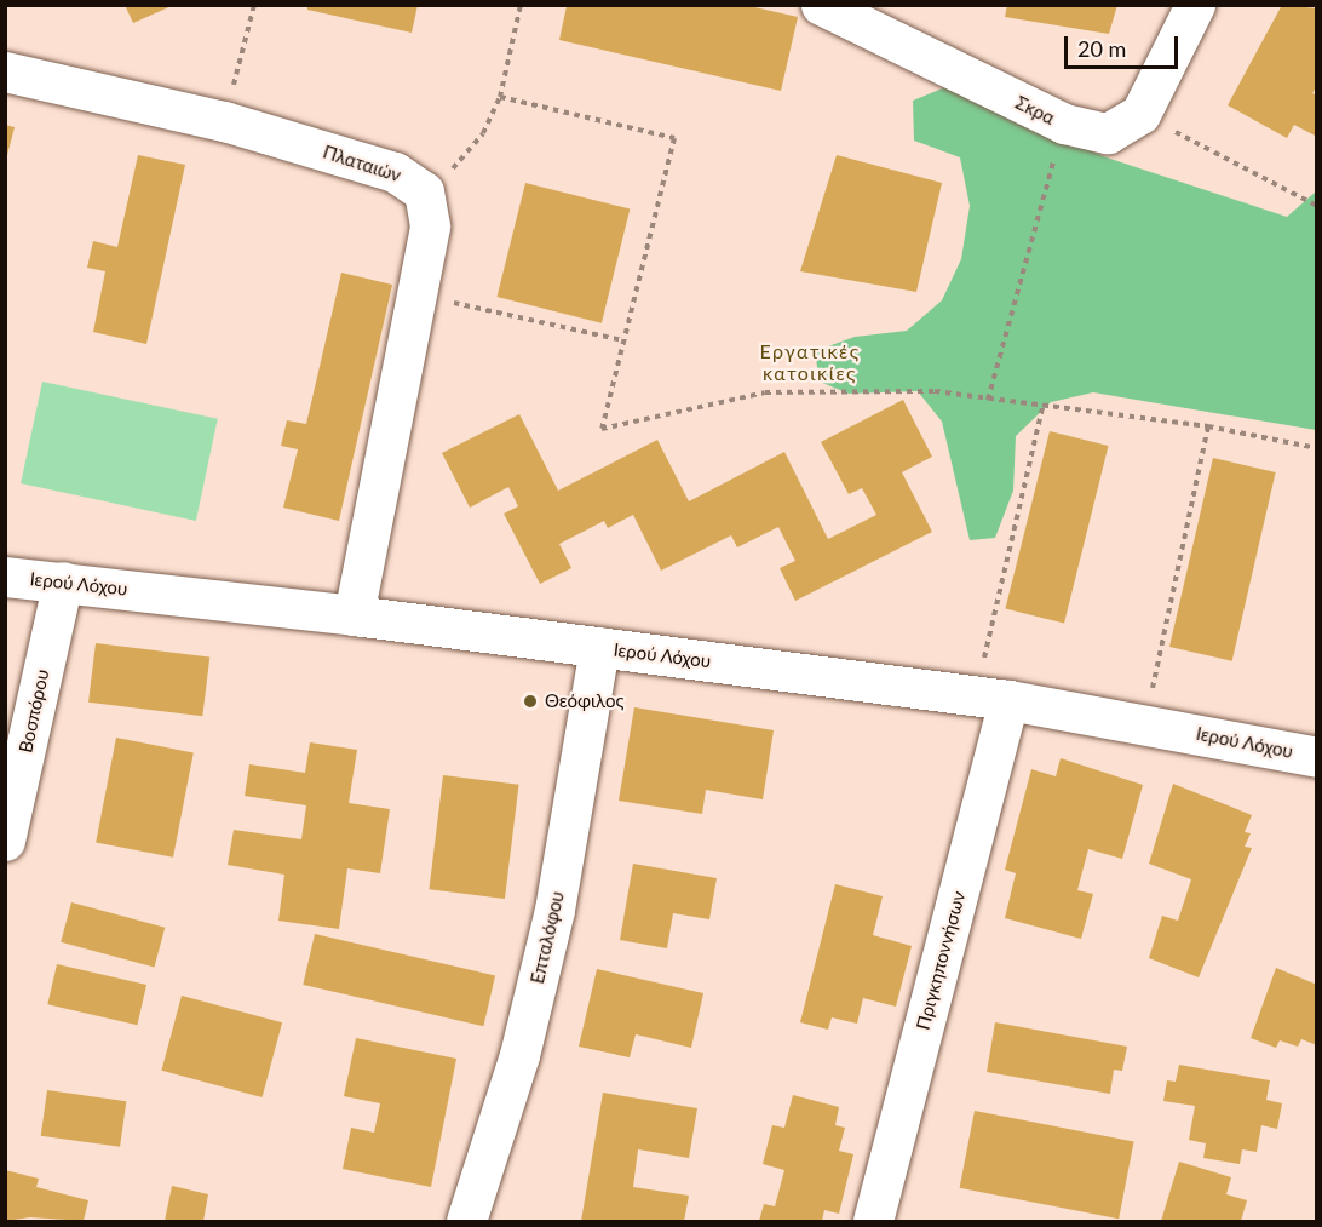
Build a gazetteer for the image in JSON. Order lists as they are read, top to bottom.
{
  "streets": {
    "street": [
      "Σκρα",
      "Πλαταιών",
      "Ιερού Λόχου",
      "Βοσπόρου",
      "Επταλόφου",
      "Πριγκηποννήσων"
    ]
  },
  "crossings": [
    ["Πλαταιών", "Ιερού Λόχου"],
    ["Ιερού Λόχου", "Βοσπόρου"],
    ["Ιερού Λόχου", "Επταλόφου"],
    ["Ιερού Λόχου", "Πριγκηποννήσων"]
  ],
  "districts": ["Εργατικές κατοικίες"],
  "places": ["Θεόφιλος"],
  "scale_bar": "20 m"
}
